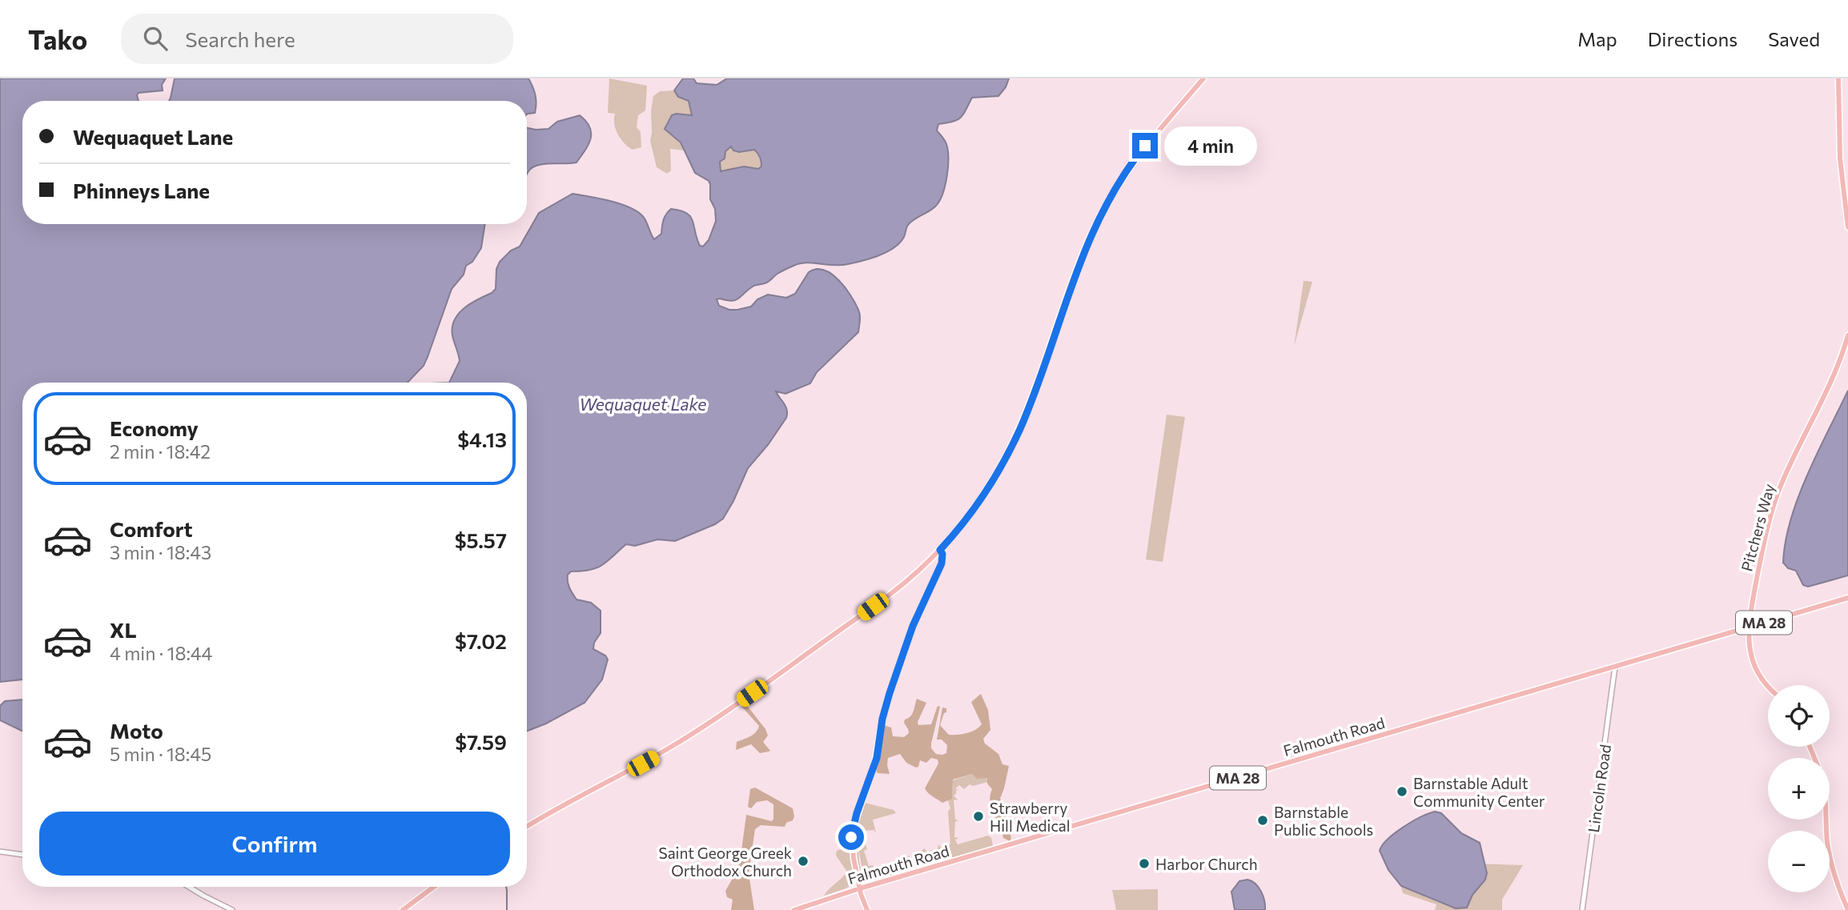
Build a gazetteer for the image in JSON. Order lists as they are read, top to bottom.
{
  "streets": {
    "main road": ["Pitchers Way", "MA 28", "Falmouth Road"],
    "street": ["Lincoln Road"]
  },
  "crossings": [
    ["Pitchers Way", "Falmouth Road"],
    ["Falmouth Road", "Lincoln Road"]
  ],
  "water": ["Wequaquet Lake"],
  "places": [
    "Barnstable Adult Community Center",
    "Strawberry Hill Medical",
    "Barnstable Public Schools",
    "Saint George Greek Orthodox Church",
    "Harbor Church"
  ],
  "page": {
    "header": "Tako",
    "search": "Search here",
    "nav": ["Map", "Directions", "Saved"],
    "banner": ["Wequaquet Lane", "Phinneys Lane"],
    "bubble": "4 min",
    "list": [
      {
        "name": "Economy",
        "note": "2 min · 18:42",
        "value": "$4.13"
      },
      {
        "name": "Comfort",
        "note": "3 min · 18:43",
        "value": "$5.57"
      },
      {
        "name": "XL",
        "note": "4 min · 18:44",
        "value": "$7.02"
      },
      {
        "name": "Moto",
        "note": "5 min · 18:45",
        "value": "$7.59"
      }
    ],
    "map_buttons": ["+", "−"],
    "buttons": "Confirm"
  }
}
